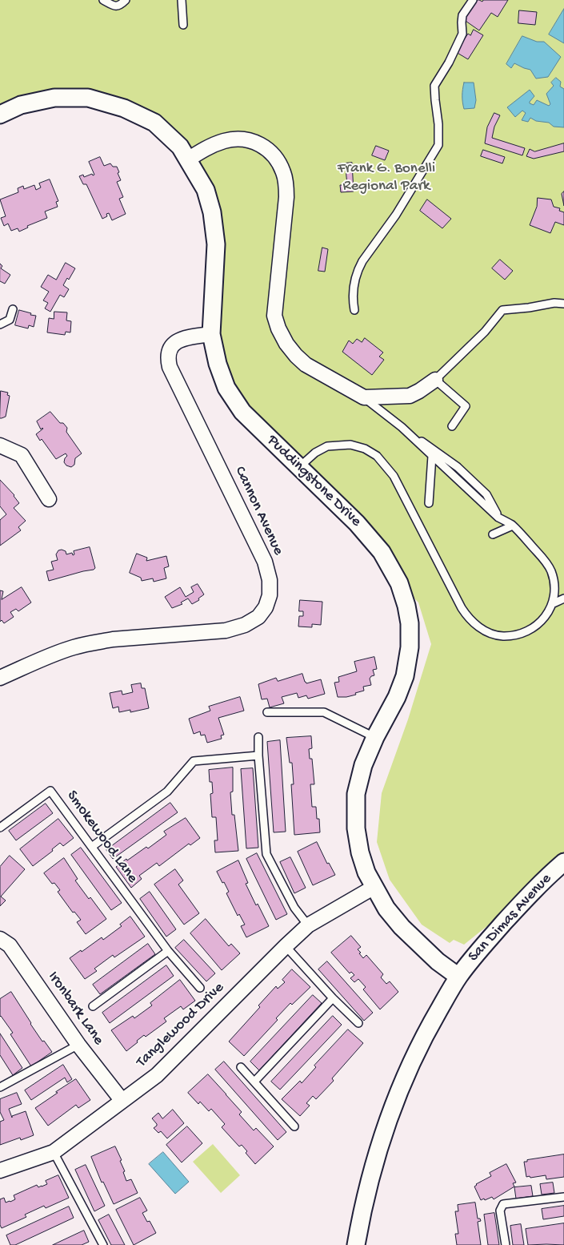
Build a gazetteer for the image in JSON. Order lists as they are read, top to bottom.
{
  "streets": {
    "street": [
      "Puddingstone Drive",
      "Cannon Avenue",
      "San Dimas Avenue",
      "Ironbark Lane",
      "Tanglewood Drive"
    ],
    "lane": ["Smokewood Lane"]
  },
  "crossings": [
    ["Puddingstone Drive", "Cannon Avenue"],
    ["Puddingstone Drive", "San Dimas Avenue"],
    ["Puddingstone Drive", "Tanglewood Drive"],
    ["Ironbark Lane", "Tanglewood Drive"]
  ],
  "parks": ["Frank G. Bonelli Regional Park"]
}
